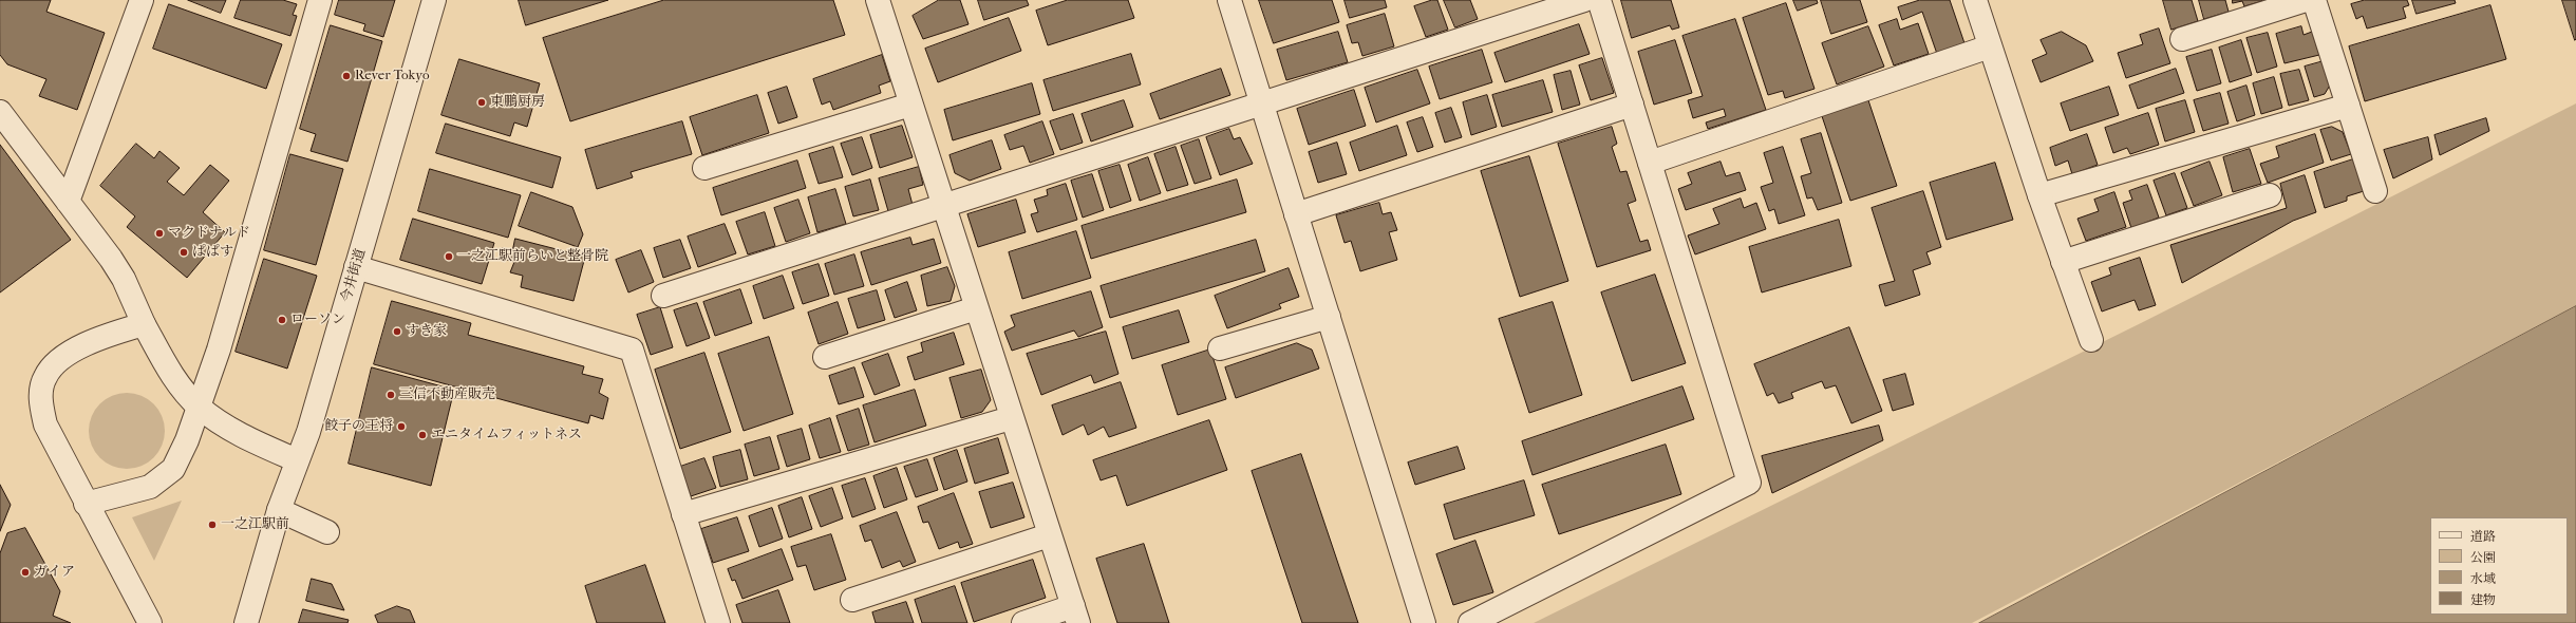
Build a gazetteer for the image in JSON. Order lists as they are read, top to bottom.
{
  "streets": {
    "street": ["今井街道"]
  },
  "places": [
    "Rever Tokyo",
    "東鵬厨房",
    "マクドナルド",
    "ぱぱす",
    "一之江駅前らいと整骨院",
    "ローソン",
    "すき家",
    "三信不動産販売",
    "餃子の王将",
    "エニタイムフィットネス",
    "一之江駅前",
    "ガイア"
  ],
  "legend": [
    "道路",
    "公園",
    "水域",
    "建物"
  ]
}
